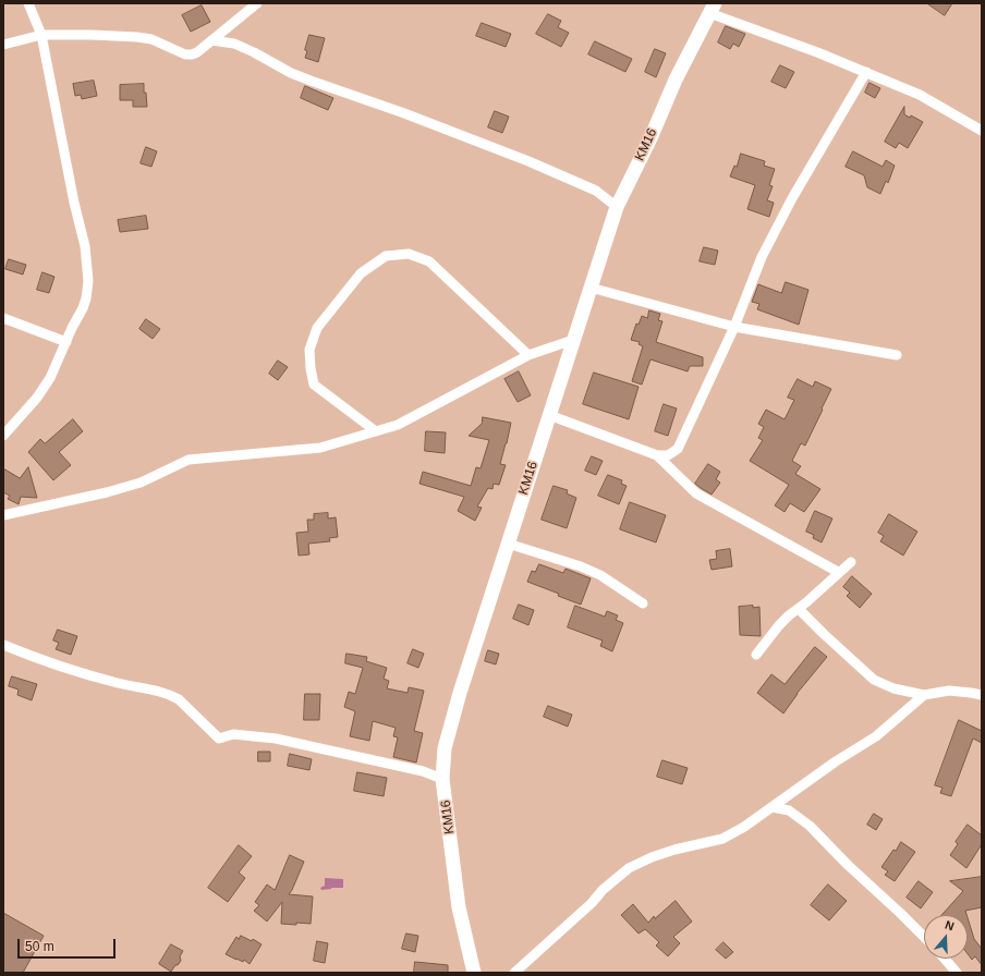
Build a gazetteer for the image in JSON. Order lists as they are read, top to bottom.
{
  "streets": {
    "street": ["KM16"]
  },
  "scale_bar": "50 m",
  "north": "top"
}
